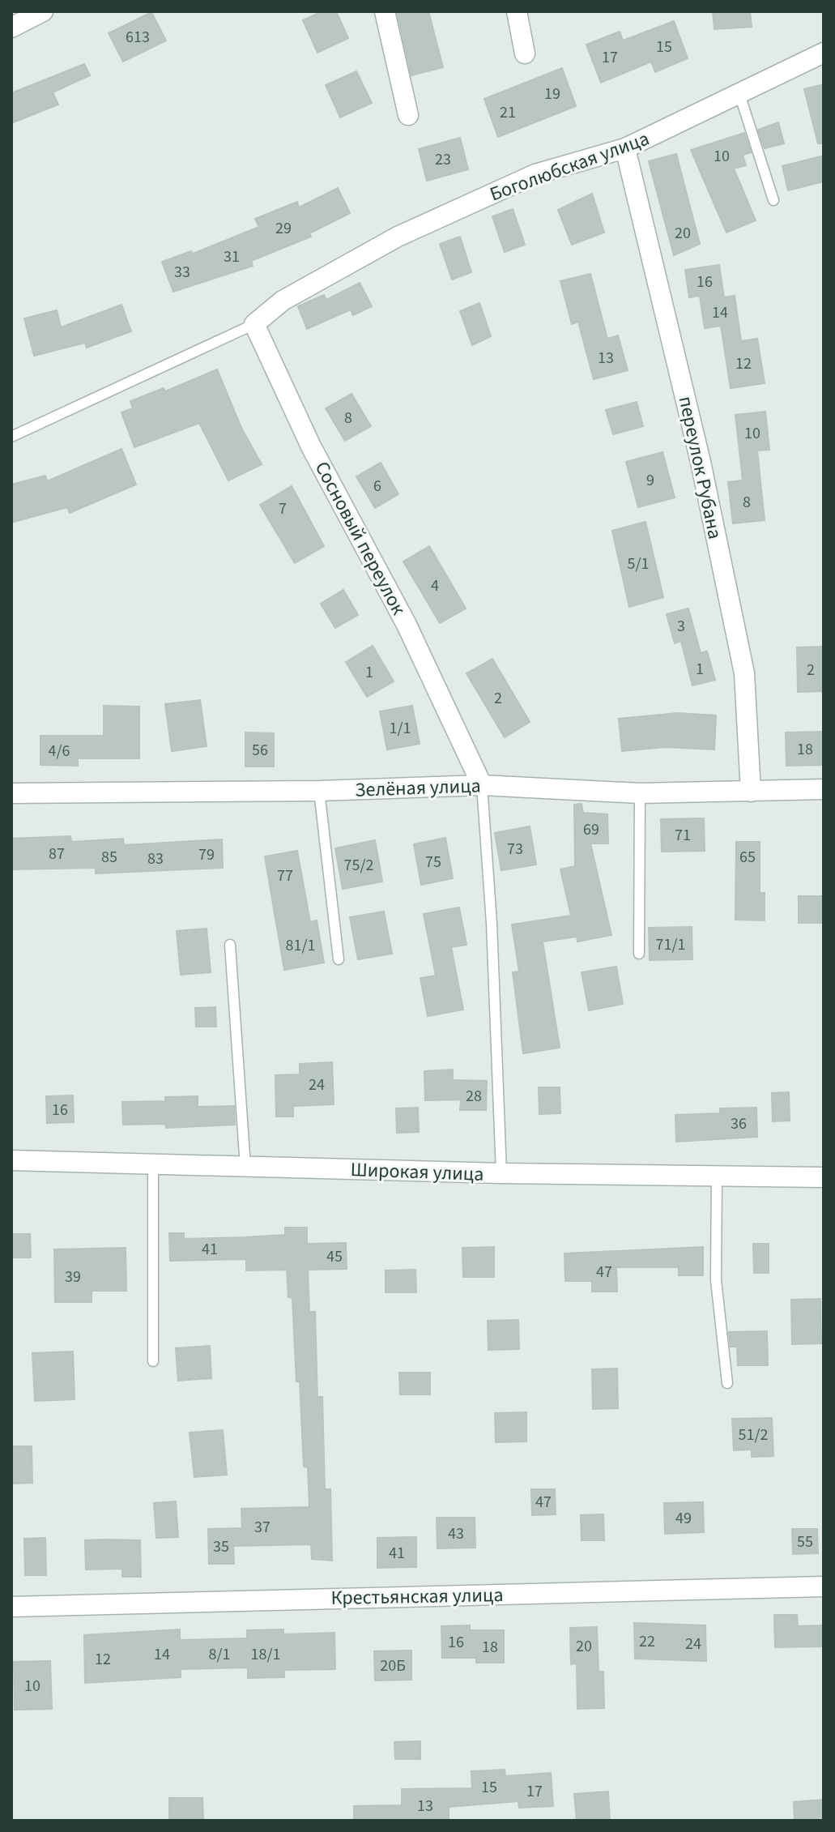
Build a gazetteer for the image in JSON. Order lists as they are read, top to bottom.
{
  "streets": {
    "street": [
      "Боголюбская улица",
      "переулок Рубана",
      "Сосновый переулок",
      "Зелёная улица",
      "Широкая улица",
      "Крестьянская улица"
    ]
  },
  "crossings": [
    ["Боголюбская улица", "переулок Рубана"],
    ["Боголюбская улица", "Сосновый переулок"],
    ["переулок Рубана", "Зелёная улица"],
    ["Сосновый переулок", "Зелёная улица"]
  ],
  "house_numbers": [
    "613",
    "15",
    "17",
    "19",
    "21",
    "10",
    "23",
    "29",
    "20",
    "31",
    "33",
    "16",
    "14",
    "13",
    "12",
    "8",
    "10",
    "9",
    "6",
    "8",
    "7",
    "5/1",
    "4",
    "3",
    "1",
    "2",
    "1",
    "2",
    "1/1",
    "18",
    "56",
    "4/6",
    "69",
    "71",
    "73",
    "87",
    "79",
    "85",
    "65",
    "83",
    "75",
    "75/2",
    "77",
    "71/1",
    "81/1",
    "24",
    "28",
    "16",
    "36",
    "41",
    "45",
    "47",
    "39",
    "51/2",
    "47",
    "49",
    "37",
    "43",
    "55",
    "35",
    "41",
    "22",
    "16",
    "24",
    "20",
    "18",
    "14",
    "8/1",
    "18/1",
    "12",
    "20Б",
    "10",
    "15",
    "17",
    "13"
  ]
}
